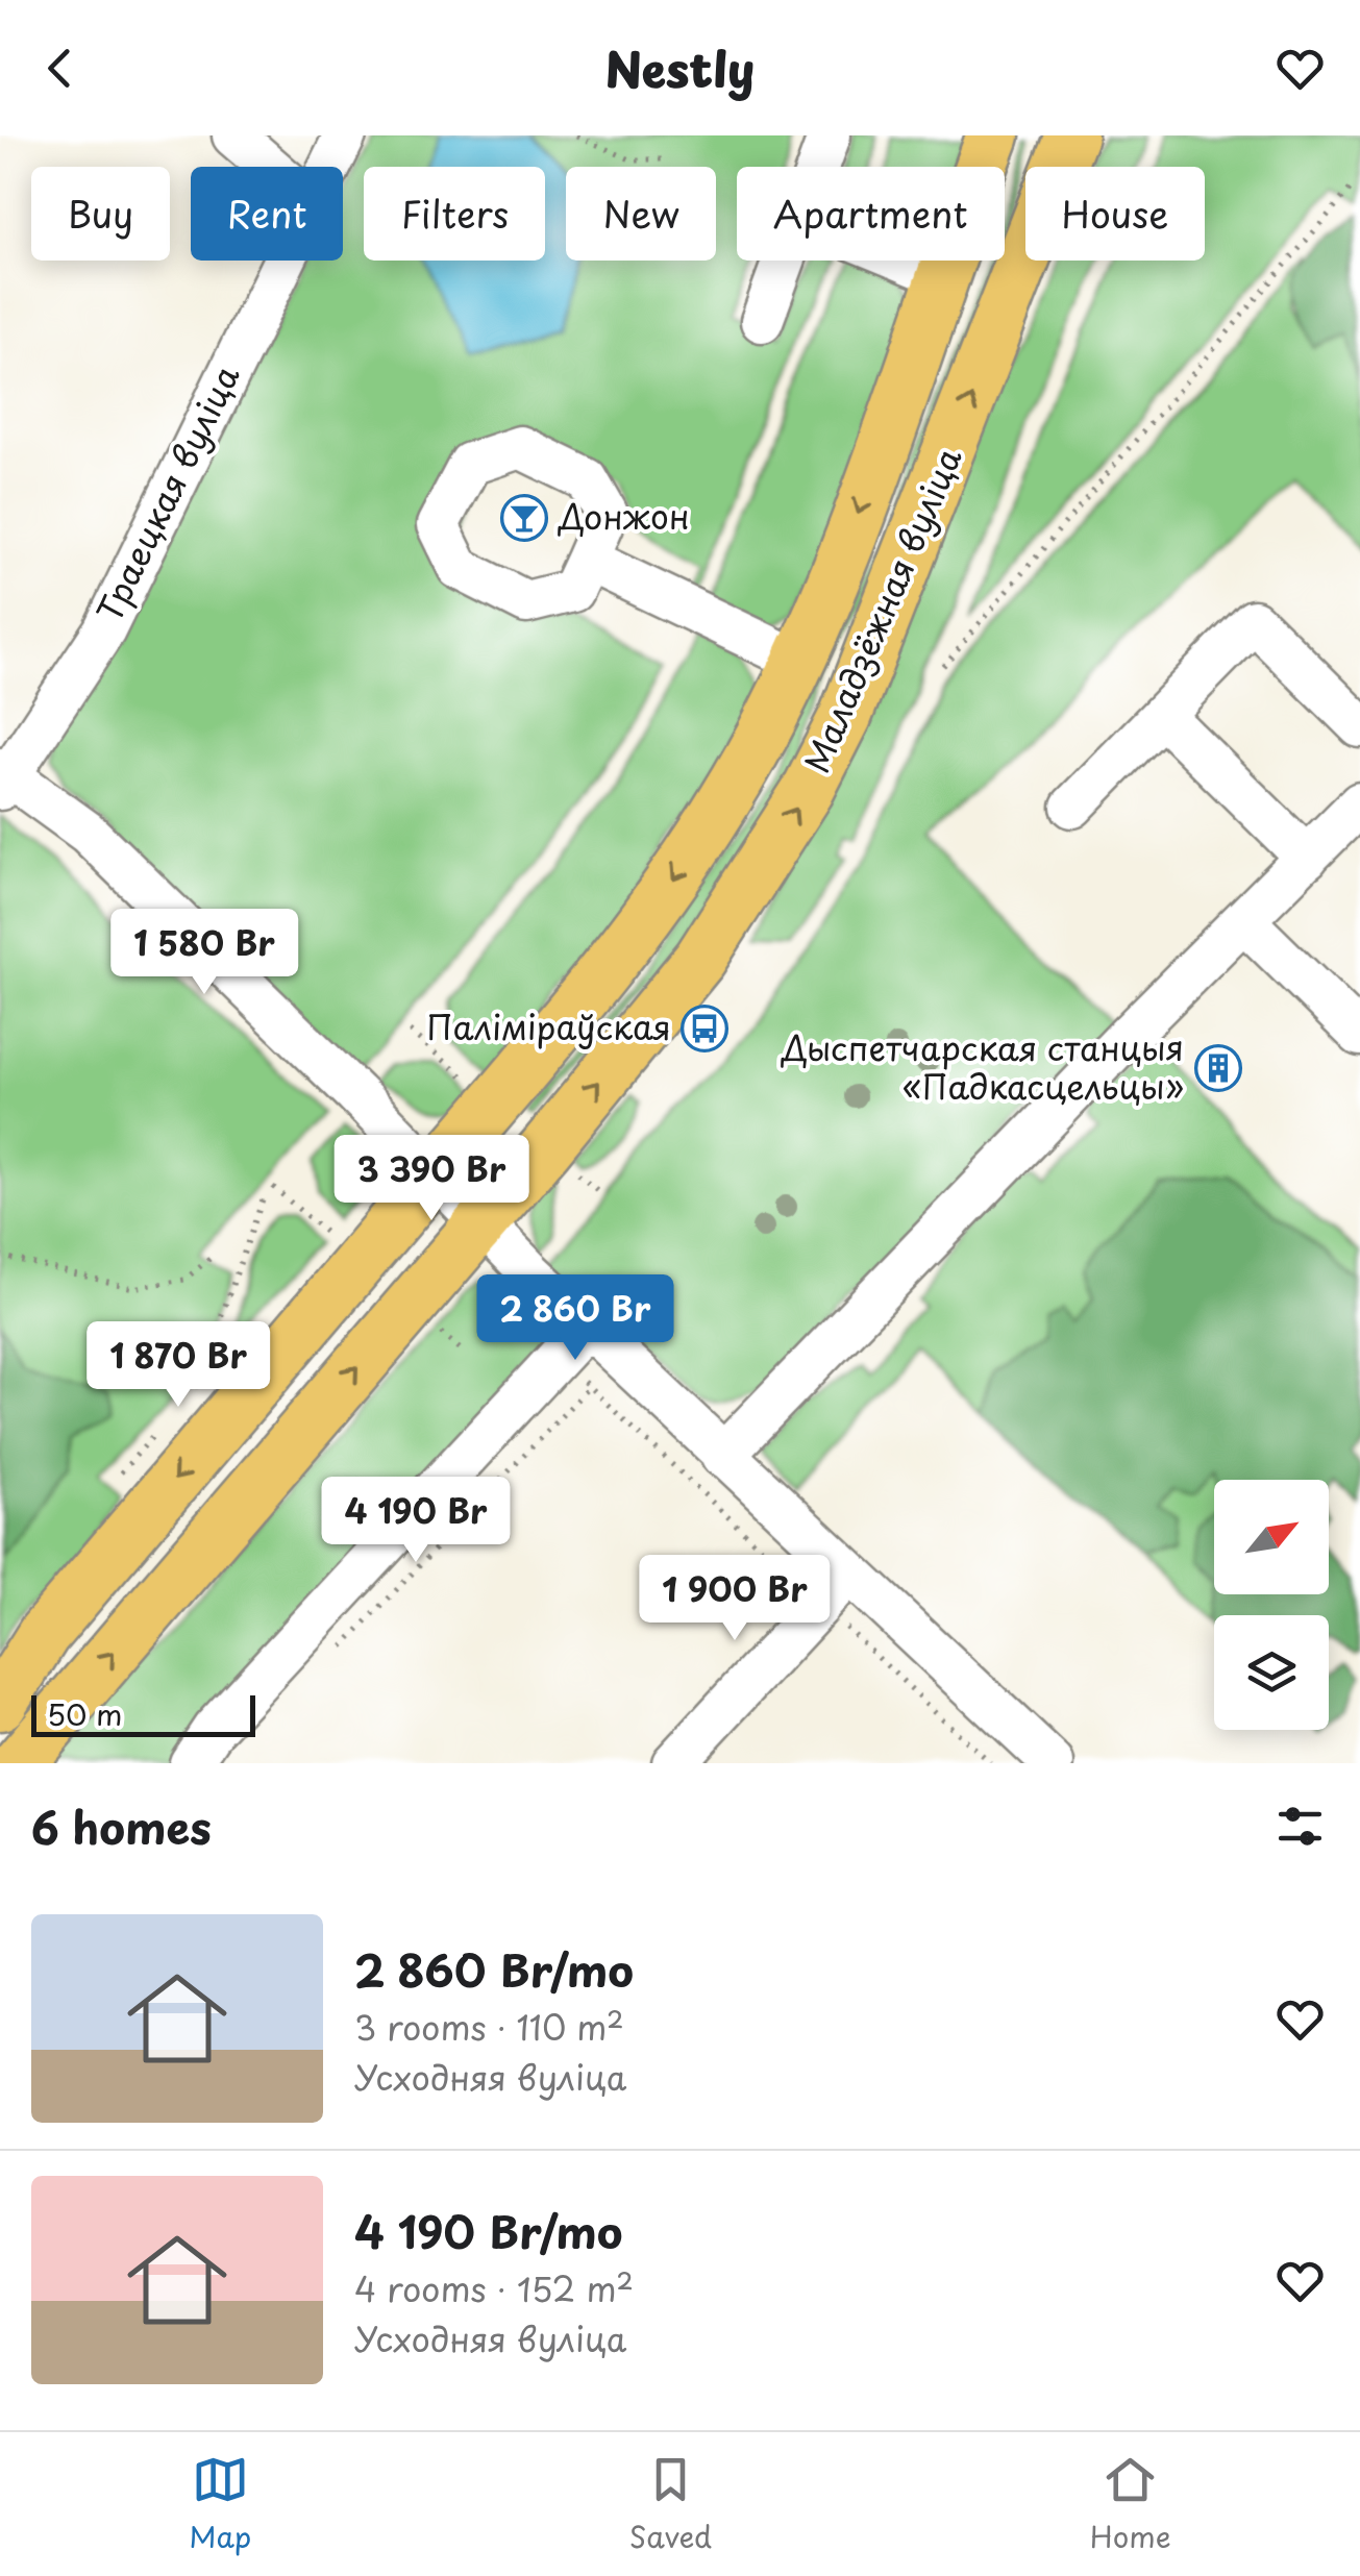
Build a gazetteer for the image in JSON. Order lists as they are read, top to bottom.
{
  "streets": {
    "main road": ["Маладзёжная вуліца"],
    "street": ["Траецкая вуліца"]
  },
  "places": {
    "bar": ["Донжон"],
    "bus stop": ["Паліміраўская"],
    "building": ["Дыспетчарская станцыя «Падкасцельцы»"]
  },
  "scale_bar": "50 m",
  "north": "top right",
  "page": {
    "header": "Nestly",
    "chip": [
      "Buy",
      "Rent",
      "Filters",
      "New",
      "Apartment",
      "House"
    ],
    "price": [
      "1 580 Br",
      "3 390 Br",
      "2 860 Br",
      "1 870 Br",
      "4 190 Br",
      "1 900 Br"
    ],
    "scale": "50 m",
    "heading": "6 homes",
    "list": [
      {
        "name": "2 860 Br/mo",
        "note": "3 rooms · 110 m² · Усходняя вуліца"
      },
      {
        "name": "4 190 Br/mo",
        "note": "4 rooms · 152 m² · Усходняя вуліца"
      }
    ],
    "tabs": ["Map", "Saved", "Home"]
  }
}
